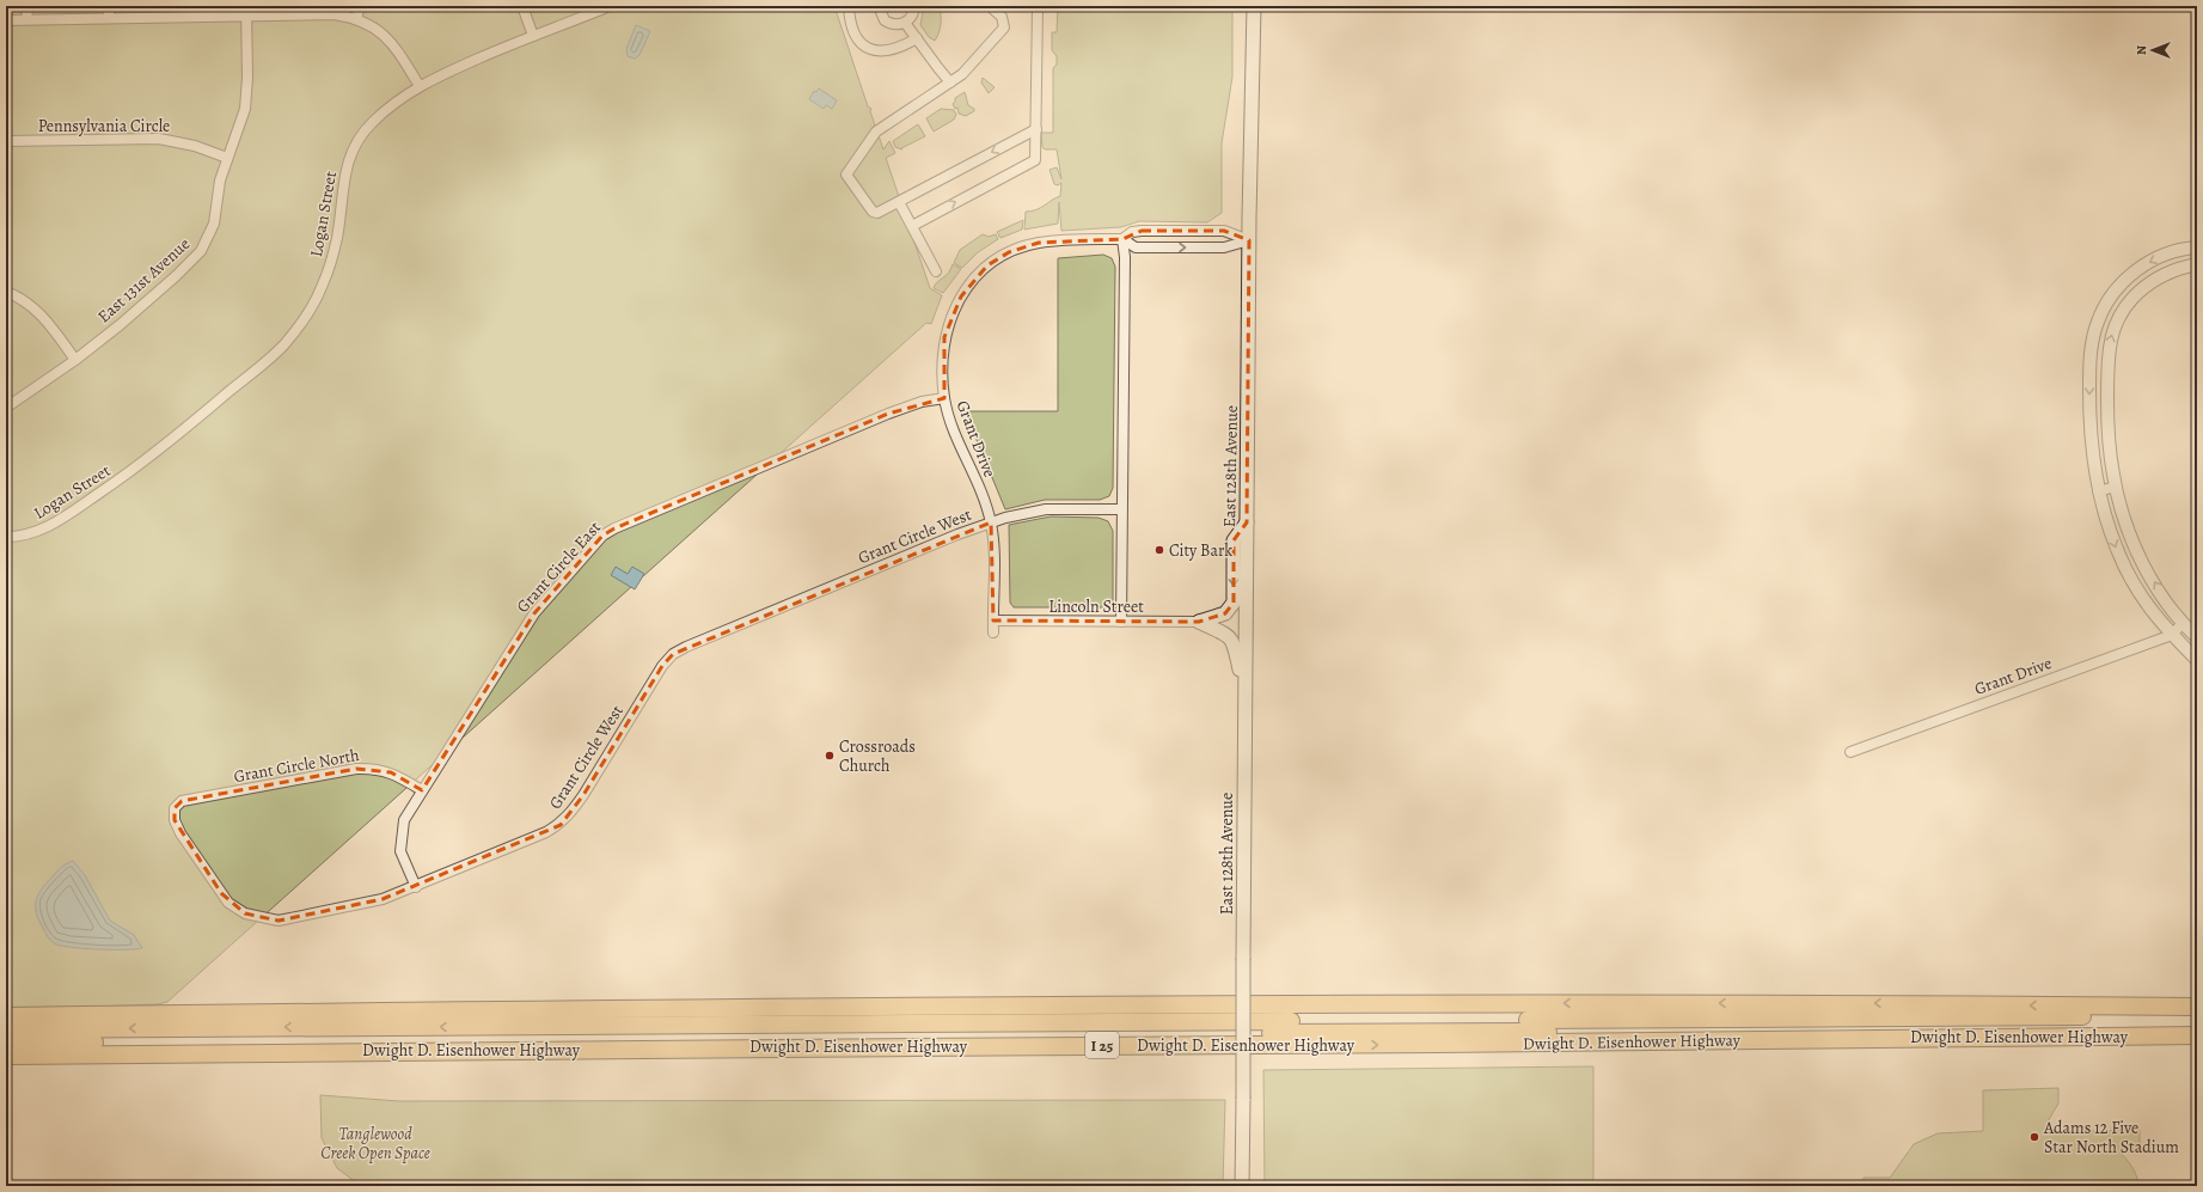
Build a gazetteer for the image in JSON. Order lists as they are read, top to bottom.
{
  "streets": {
    "highway": ["Dwight D. Eisenhower Highway", "I 25"],
    "main road": ["East 128th Avenue"],
    "street": [
      "Pennsylvania Circle",
      "Logan Street",
      "East 131st Avenue",
      "Grant Drive",
      "Grant Circle West",
      "Grant Circle East",
      "Lincoln Street",
      "Grant Circle North"
    ]
  },
  "crossings": [
    ["Pennsylvania Circle", "East 131st Avenue"],
    ["Grant Drive", "East 128th Avenue"],
    ["Grant Drive", "Grant Circle West"],
    ["Grant Drive", "Grant Circle East"],
    ["Grant Drive", "Lincoln Street"],
    ["Grant Circle West", "Grant Circle East"],
    ["Grant Circle West", "Grant Circle North"],
    ["Grant Circle East", "Grant Circle North"]
  ],
  "parks": ["Tanglewood Creek Open Space"],
  "places": ["City Bark", "Crossroads Church", "Adams 12 Five Star North Stadium"],
  "north": "left"
}
